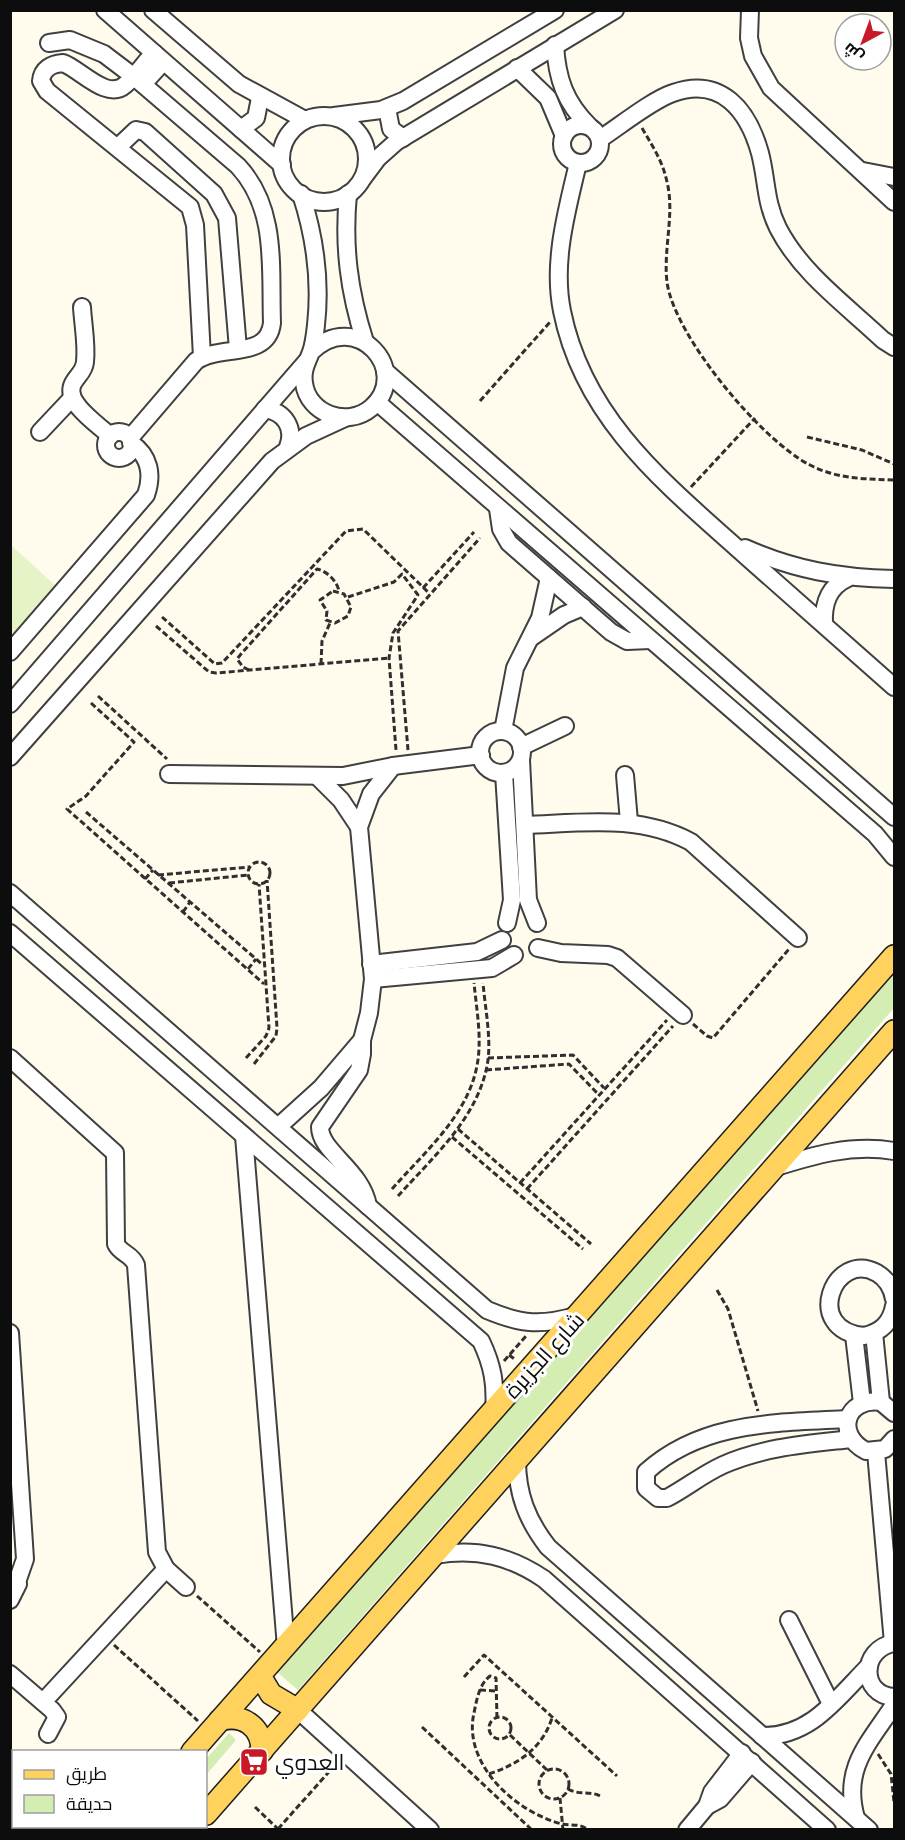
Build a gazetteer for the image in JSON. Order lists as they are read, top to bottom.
{
  "streets": {
    "main road": ["شارع الجزيرة"]
  },
  "places": {
    "supermarket": ["العدوي"]
  },
  "legend": ["طريق", "حديقة"],
  "north": "bottom left"
}
